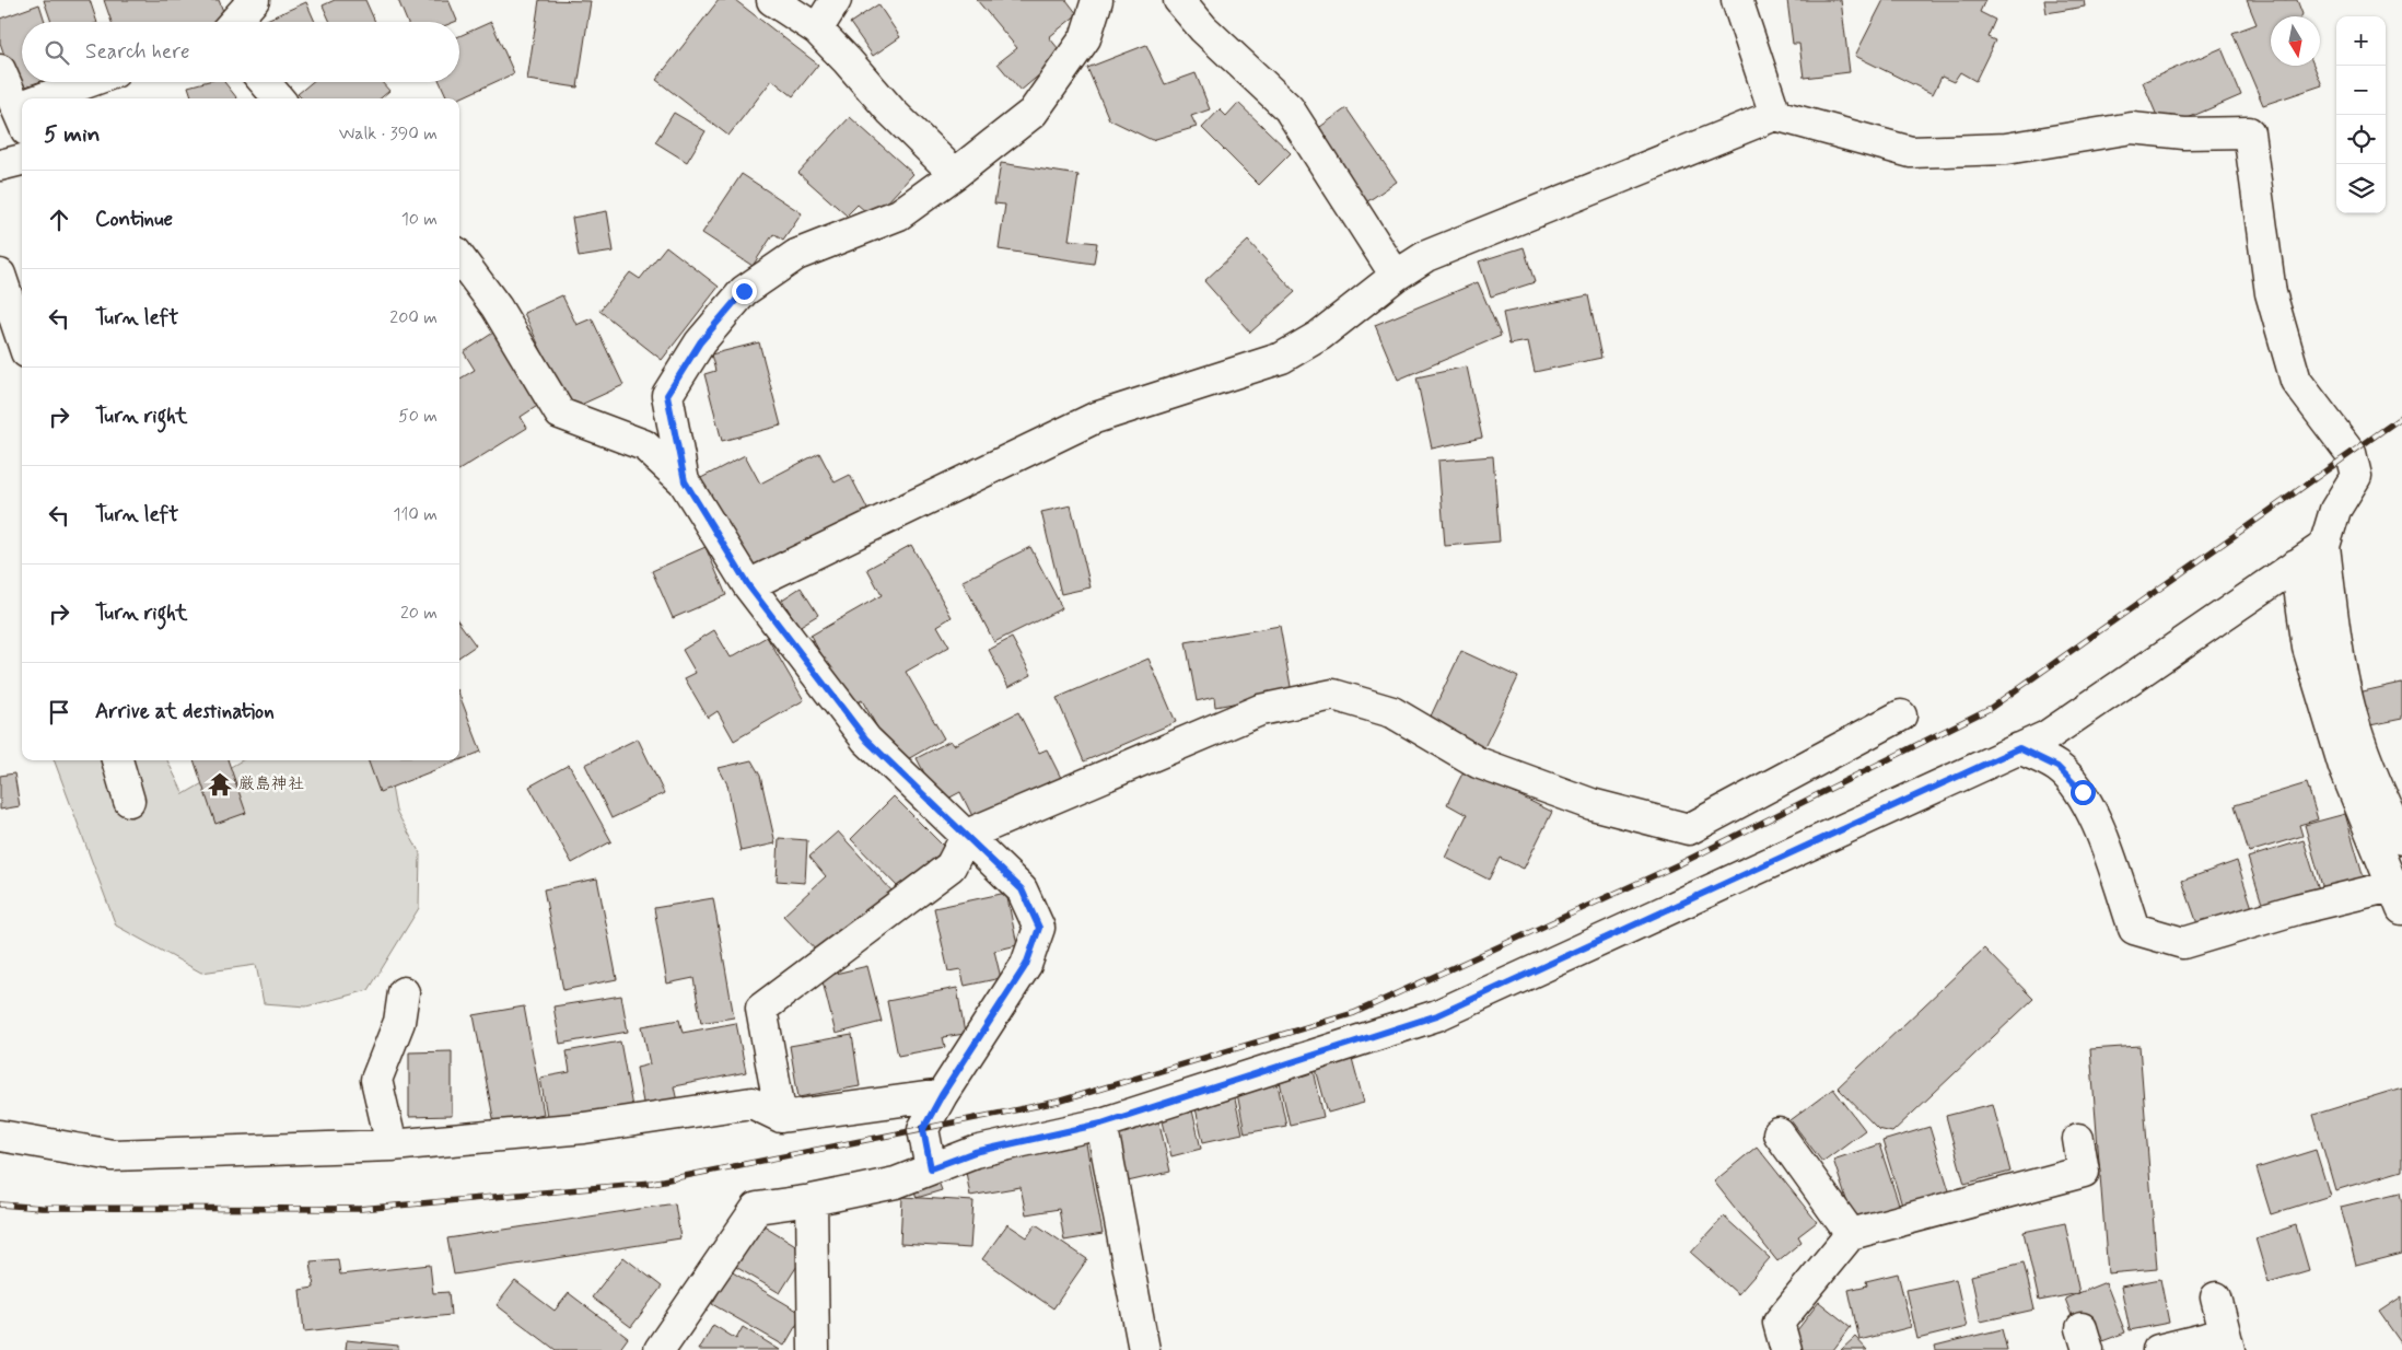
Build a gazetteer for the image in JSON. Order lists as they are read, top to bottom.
{
  "places": {
    "temple": ["厳島神社"]
  },
  "north": "bottom",
  "page": {
    "map_buttons": ["+", "−"],
    "search": "Search here",
    "heading": ["5 min", "Walk · 390 m"],
    "list": [
      ["Continue", "10 m"],
      ["Turn left", "200 m"],
      ["Turn right", "50 m"],
      ["Turn left", "110 m"],
      ["Turn right", "20 m"],
      "Arrive at destination"
    ]
  }
}
